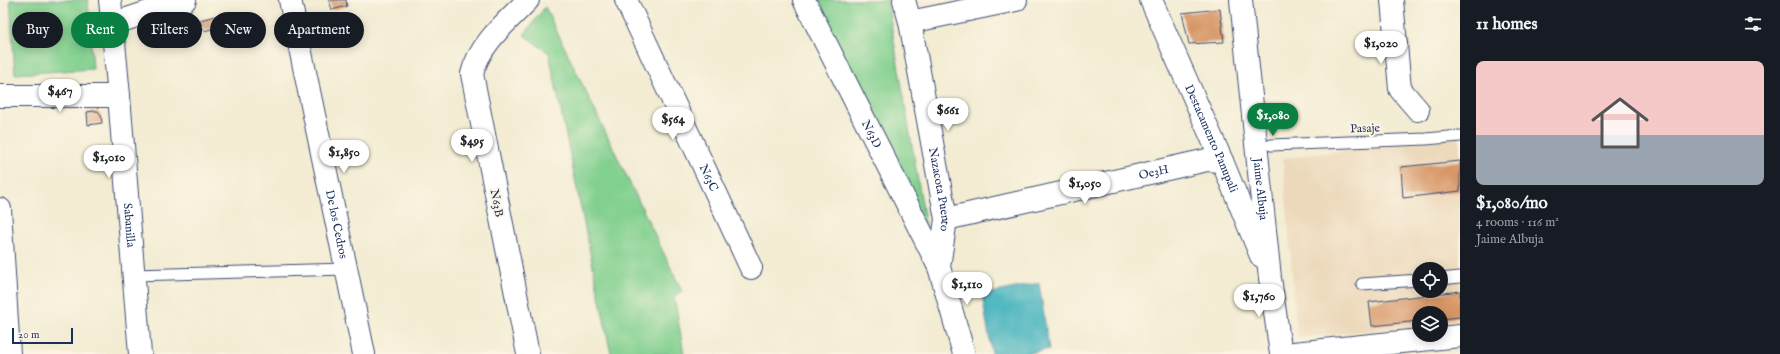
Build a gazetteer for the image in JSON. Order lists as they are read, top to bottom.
{
  "streets": {
    "street": [
      "N63D",
      "Destacamento Panupali",
      "Oe3H",
      "N63C",
      "Jaime Albuja",
      "Nazacota Puento",
      "N63B",
      "De los Cedros",
      "Sabanilla"
    ],
    "lane": ["Pasaje"]
  },
  "crossings": [
    ["N63D", "Nazacota Puento"],
    ["Destacamento Panupali", "Oe3H"],
    ["Destacamento Panupali", "Jaime Albuja"],
    ["Oe3H", "Nazacota Puento"]
  ],
  "scale_bar": "20 m",
  "page": {
    "heading": "11 homes",
    "chip": [
      "Buy",
      "Rent",
      "Filters",
      "New",
      "Apartment"
    ],
    "price": [
      "$1,020",
      "$467",
      "$661",
      "$1,080",
      "$564",
      "$495",
      "$1,850",
      "$1,010",
      "$1,050",
      "$1,110",
      "$1,760"
    ],
    "list": [
      {
        "name": "$1,080/mo",
        "note": "4 rooms · 116 m² · Jaime Albuja"
      }
    ],
    "scale": "20 m"
  }
}
